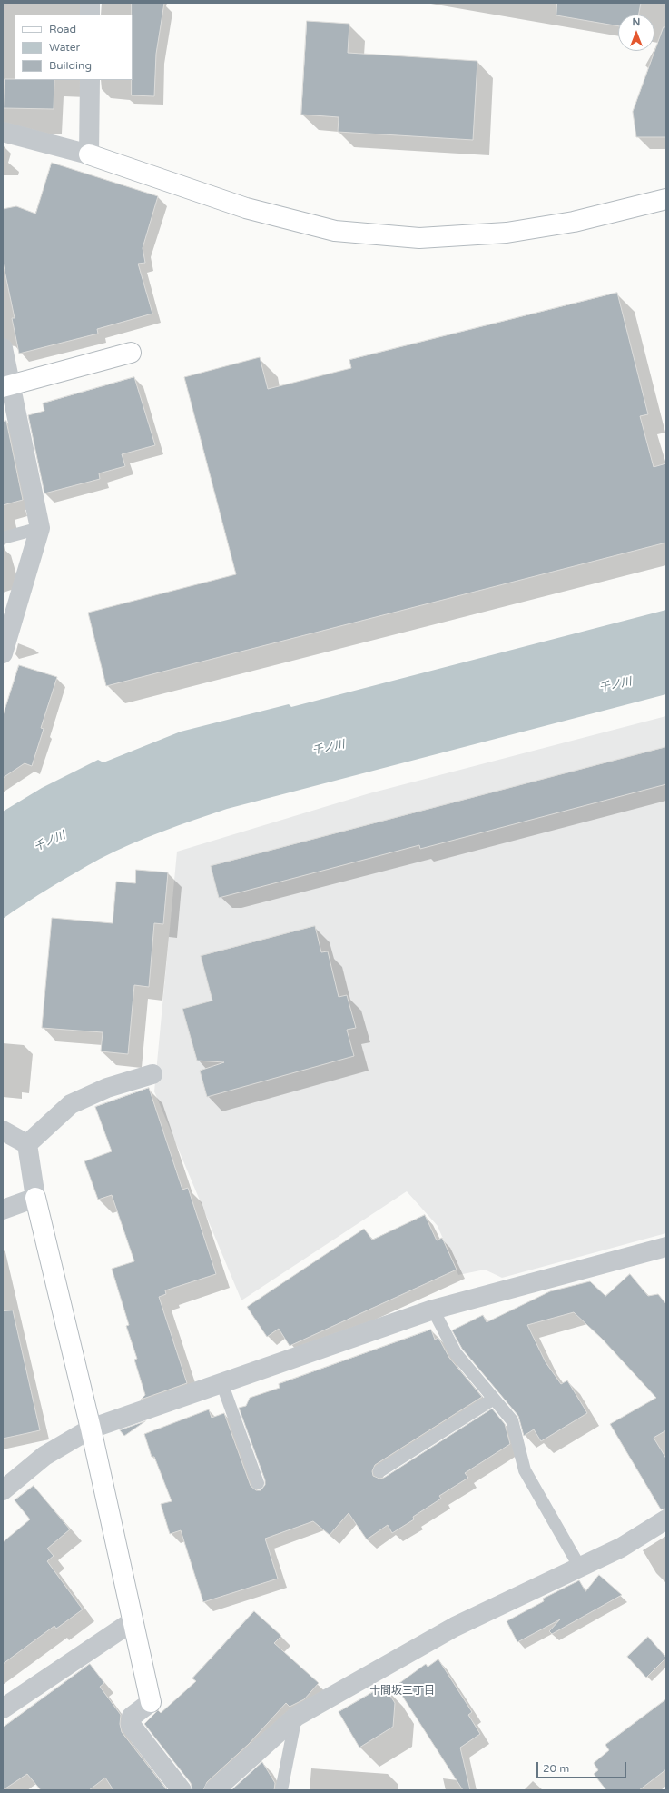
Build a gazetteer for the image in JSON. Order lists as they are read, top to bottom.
{
  "districts": ["十間坂三丁目"],
  "water": ["千ノ川"],
  "legend": ["Road", "Water", "Building"],
  "scale_bar": "20 m",
  "north": "top"
}
